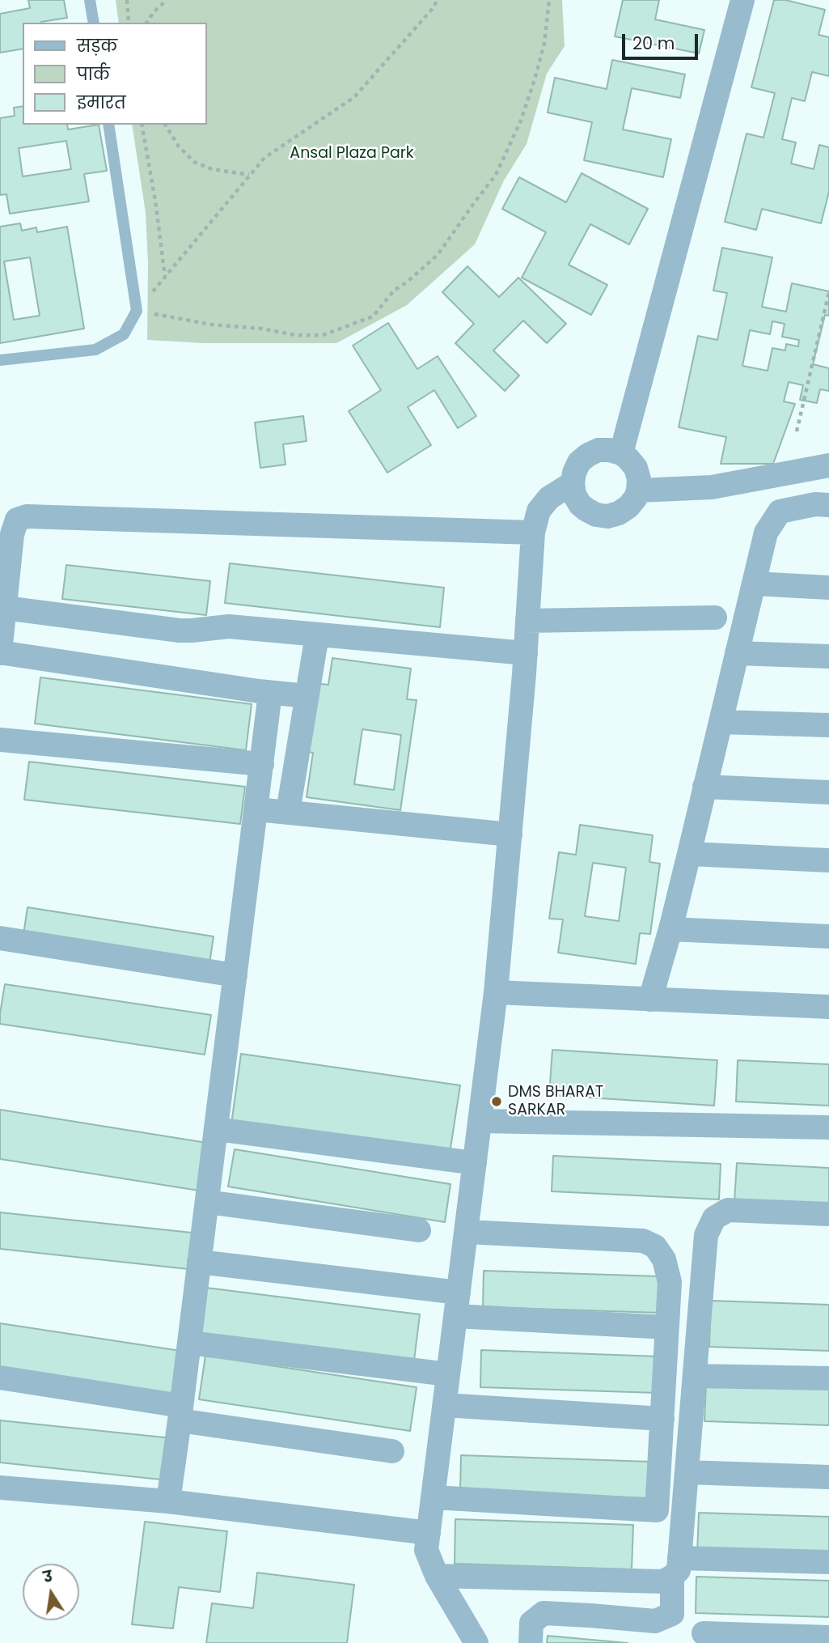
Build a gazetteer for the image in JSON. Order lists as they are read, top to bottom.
{
  "parks": ["Ansal Plaza Park"],
  "places": ["DMS BHARAT SARKAR"],
  "legend": ["सड़क", "पार्क", "इमारत"],
  "scale_bar": "20 m",
  "north": "top"
}
